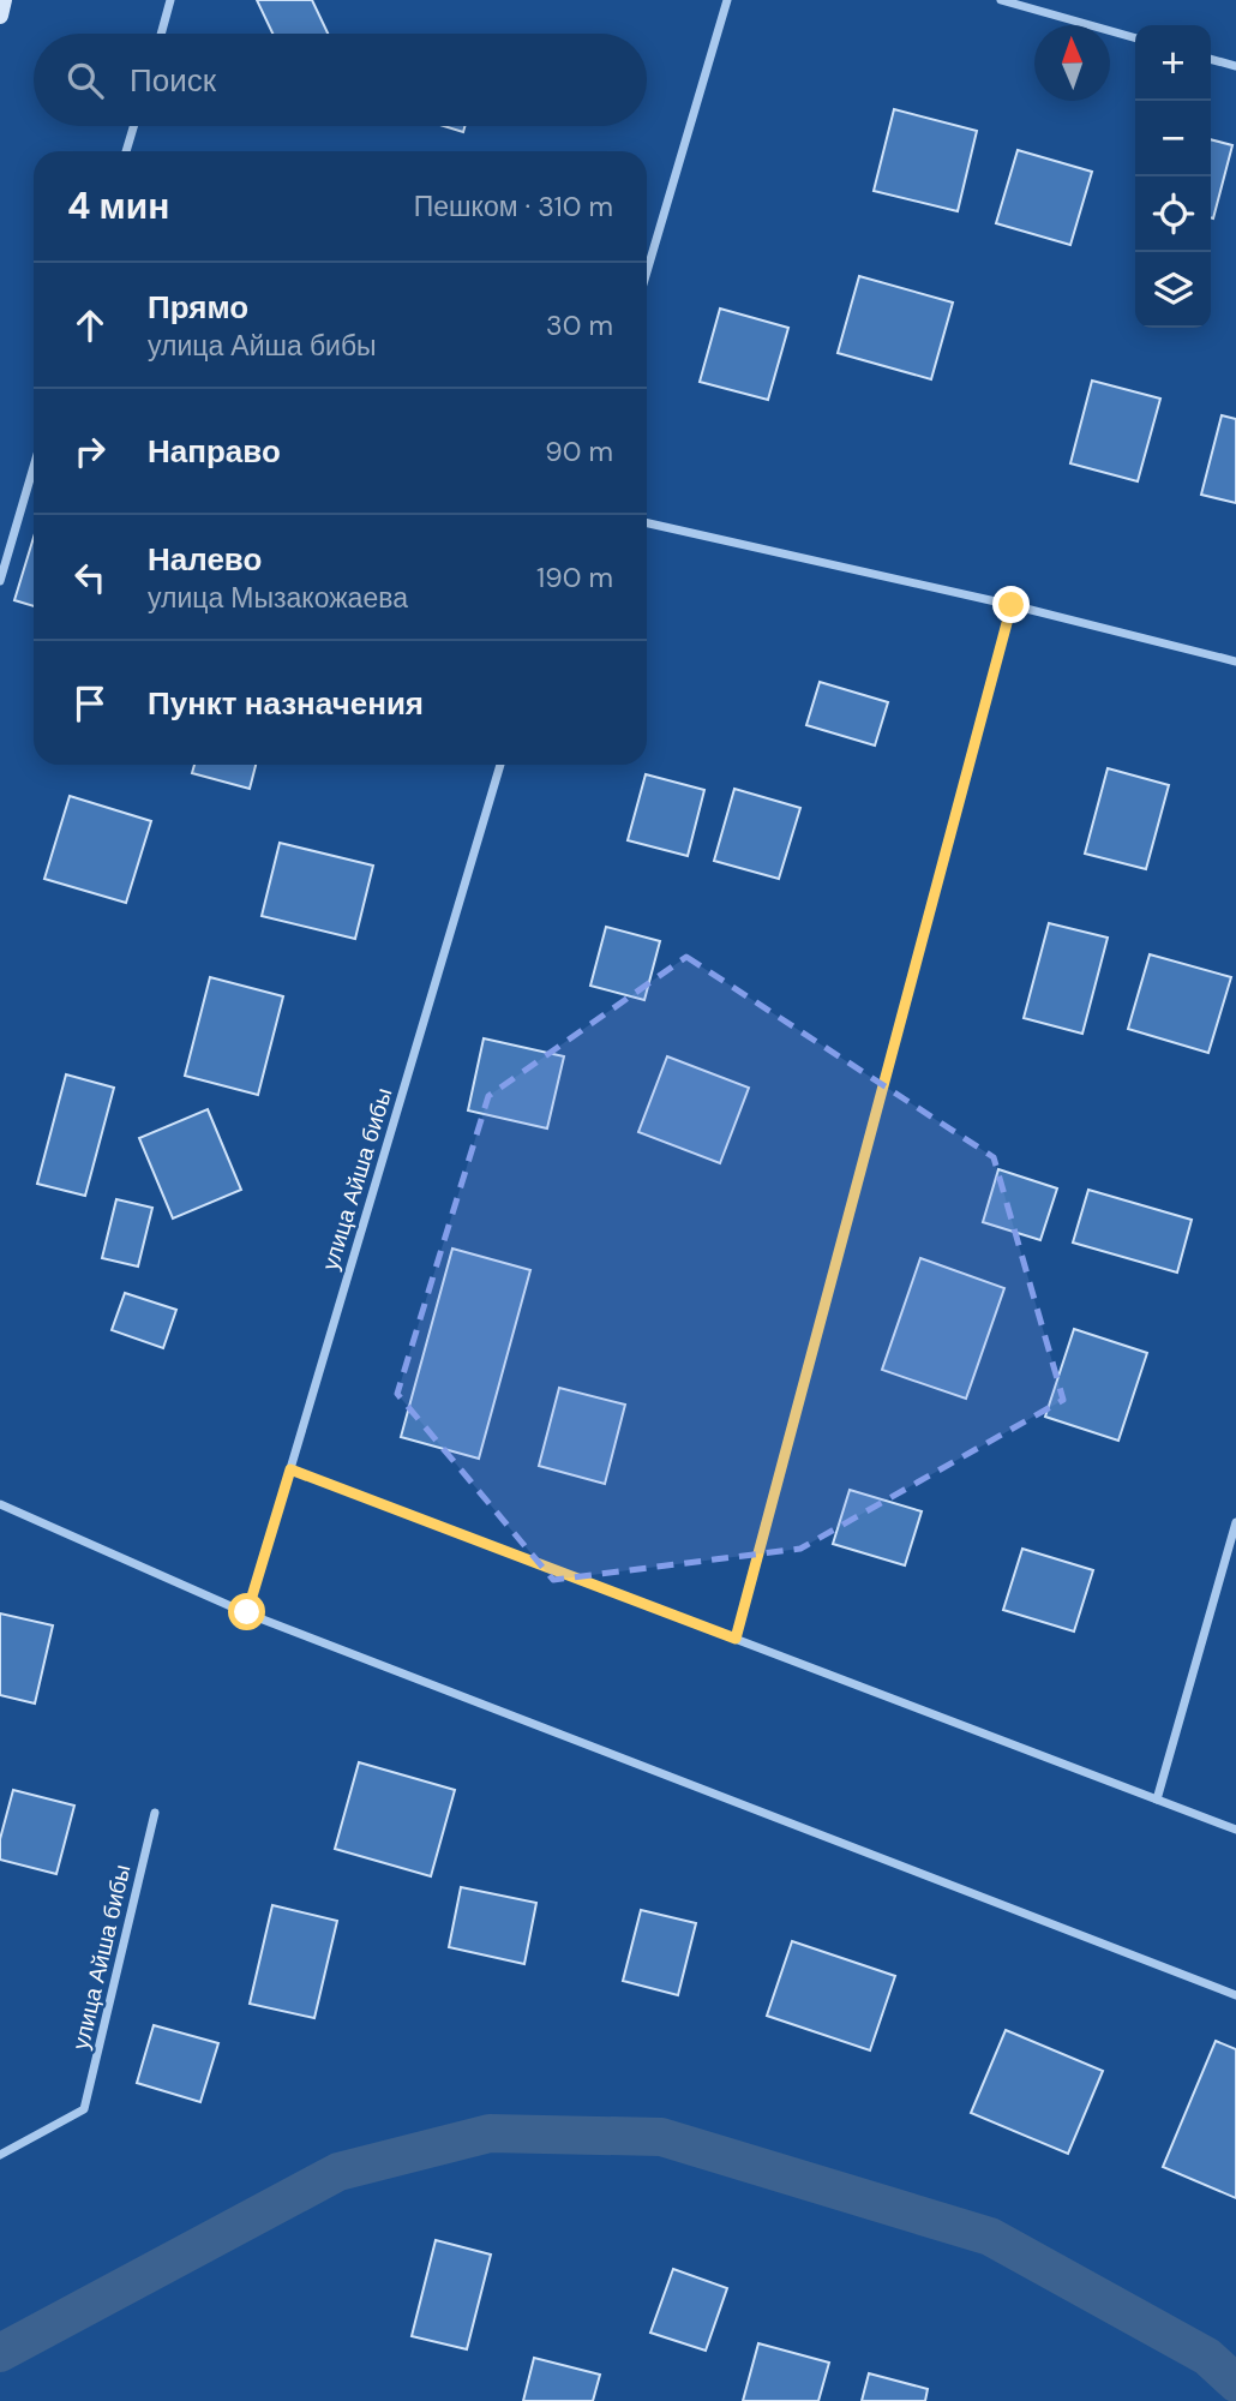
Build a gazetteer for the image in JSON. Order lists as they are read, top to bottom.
{
  "streets": {
    "street": ["улица Айша бибы"]
  },
  "north": "top",
  "page": {
    "map_buttons": ["+", "−"],
    "search": "Поиск",
    "heading": ["4 мин", "Пешком · 310 m"],
    "list": [
      ["Прямо", "улица Айша бибы", "30 m"],
      ["Направо", "90 m"],
      ["Налево", "улица Мызакожаева", "190 m"],
      "Пункт назначения"
    ]
  }
}
